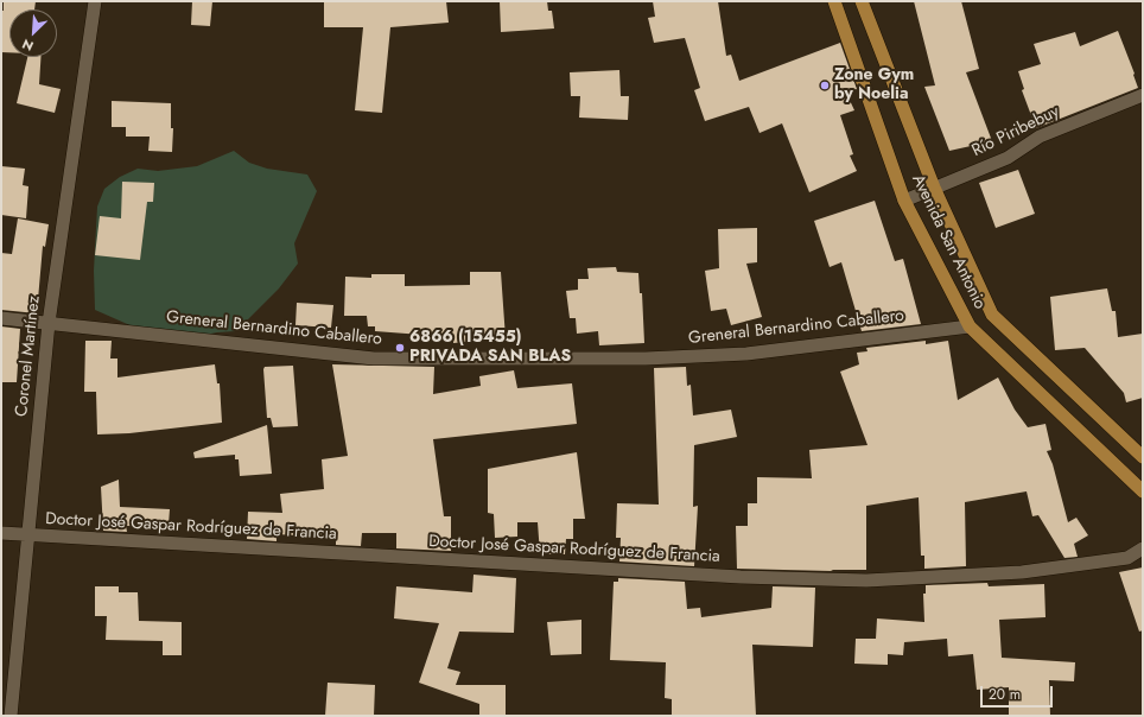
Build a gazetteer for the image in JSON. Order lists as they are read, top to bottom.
{
  "streets": {
    "main road": ["Avenida San Antonio"],
    "street": [
      "Río Piribebuy",
      "Greneral Bernardino Caballero",
      "Coronel Martínez",
      "Doctor José Gaspar Rodríguez de Francia"
    ]
  },
  "crossings": [
    ["Río Piribebuy", "Avenida San Antonio"],
    ["Avenida San Antonio", "Greneral Bernardino Caballero"],
    ["Greneral Bernardino Caballero", "Coronel Martínez"],
    ["Coronel Martínez", "Doctor José Gaspar Rodríguez de Francia"]
  ],
  "places": ["Zone Gym by Noelia", "6866 (15455) PRIVADA SAN BLAS"],
  "scale_bar": "20 m",
  "north": "bottom left"
}
